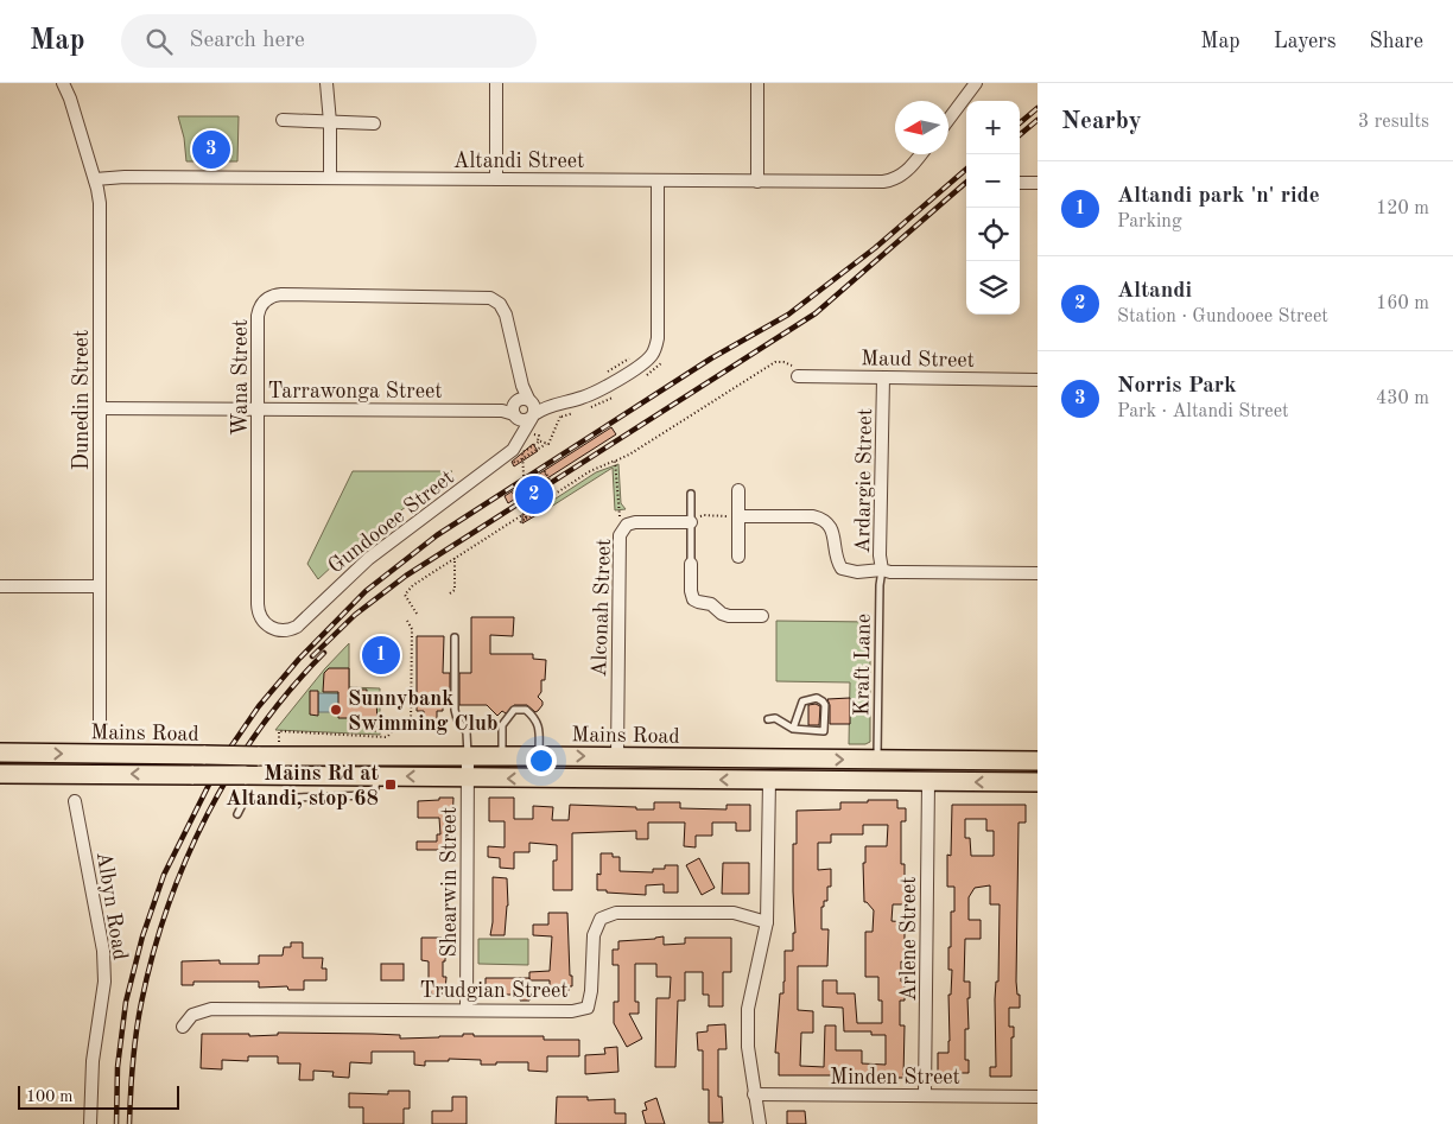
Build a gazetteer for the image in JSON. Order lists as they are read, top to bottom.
{
  "streets": {
    "main road": ["Mains Road"],
    "street": [
      "Altandi Street",
      "Maud Street",
      "Wana Street",
      "Tarrawonga Street",
      "Dunedin Street",
      "Ardargie Street",
      "Gundooee Street",
      "Alconah Street",
      "Shearwin Street",
      "Albyn Road",
      "Arlene Street",
      "Trudgian Street",
      "Minden Street"
    ],
    "lane": ["Kraft Lane"]
  },
  "crossings": [
    ["Altandi Street", "Dunedin Street"],
    ["Maud Street", "Ardargie Street"],
    ["Wana Street", "Tarrawonga Street"],
    ["Wana Street", "Gundooee Street"],
    ["Tarrawonga Street", "Dunedin Street"],
    ["Tarrawonga Street", "Gundooee Street"],
    ["Ardargie Street", "Kraft Lane"],
    ["Alconah Street", "Mains Road"],
    ["Kraft Lane", "Mains Road"],
    ["Mains Road", "Shearwin Street"],
    ["Mains Road", "Arlene Street"],
    ["Shearwin Street", "Trudgian Street"],
    ["Arlene Street", "Minden Street"]
  ],
  "places": {
    "other": ["Sunnybank Swimming Club"],
    "transit": ["Mains Rd at Altandi, stop 68"]
  },
  "scale_bar": "100 m",
  "north": "left",
  "page": {
    "header": "Map",
    "search": "Search here",
    "nav": ["Map", "Layers", "Share"],
    "heading": ["Nearby", "3 results"],
    "map_buttons": ["+", "−"],
    "pins": ["3", "2", "1"],
    "list": [
      {
        "mark": "1",
        "name": "Altandi park 'n' ride",
        "note": "Parking",
        "value": "120 m"
      },
      {
        "mark": "2",
        "name": "Altandi",
        "note": "Station · Gundooee Street",
        "value": "160 m"
      },
      {
        "mark": "3",
        "name": "Norris Park",
        "note": "Park · Altandi Street",
        "value": "430 m"
      }
    ],
    "scale": "100 m"
  }
}
